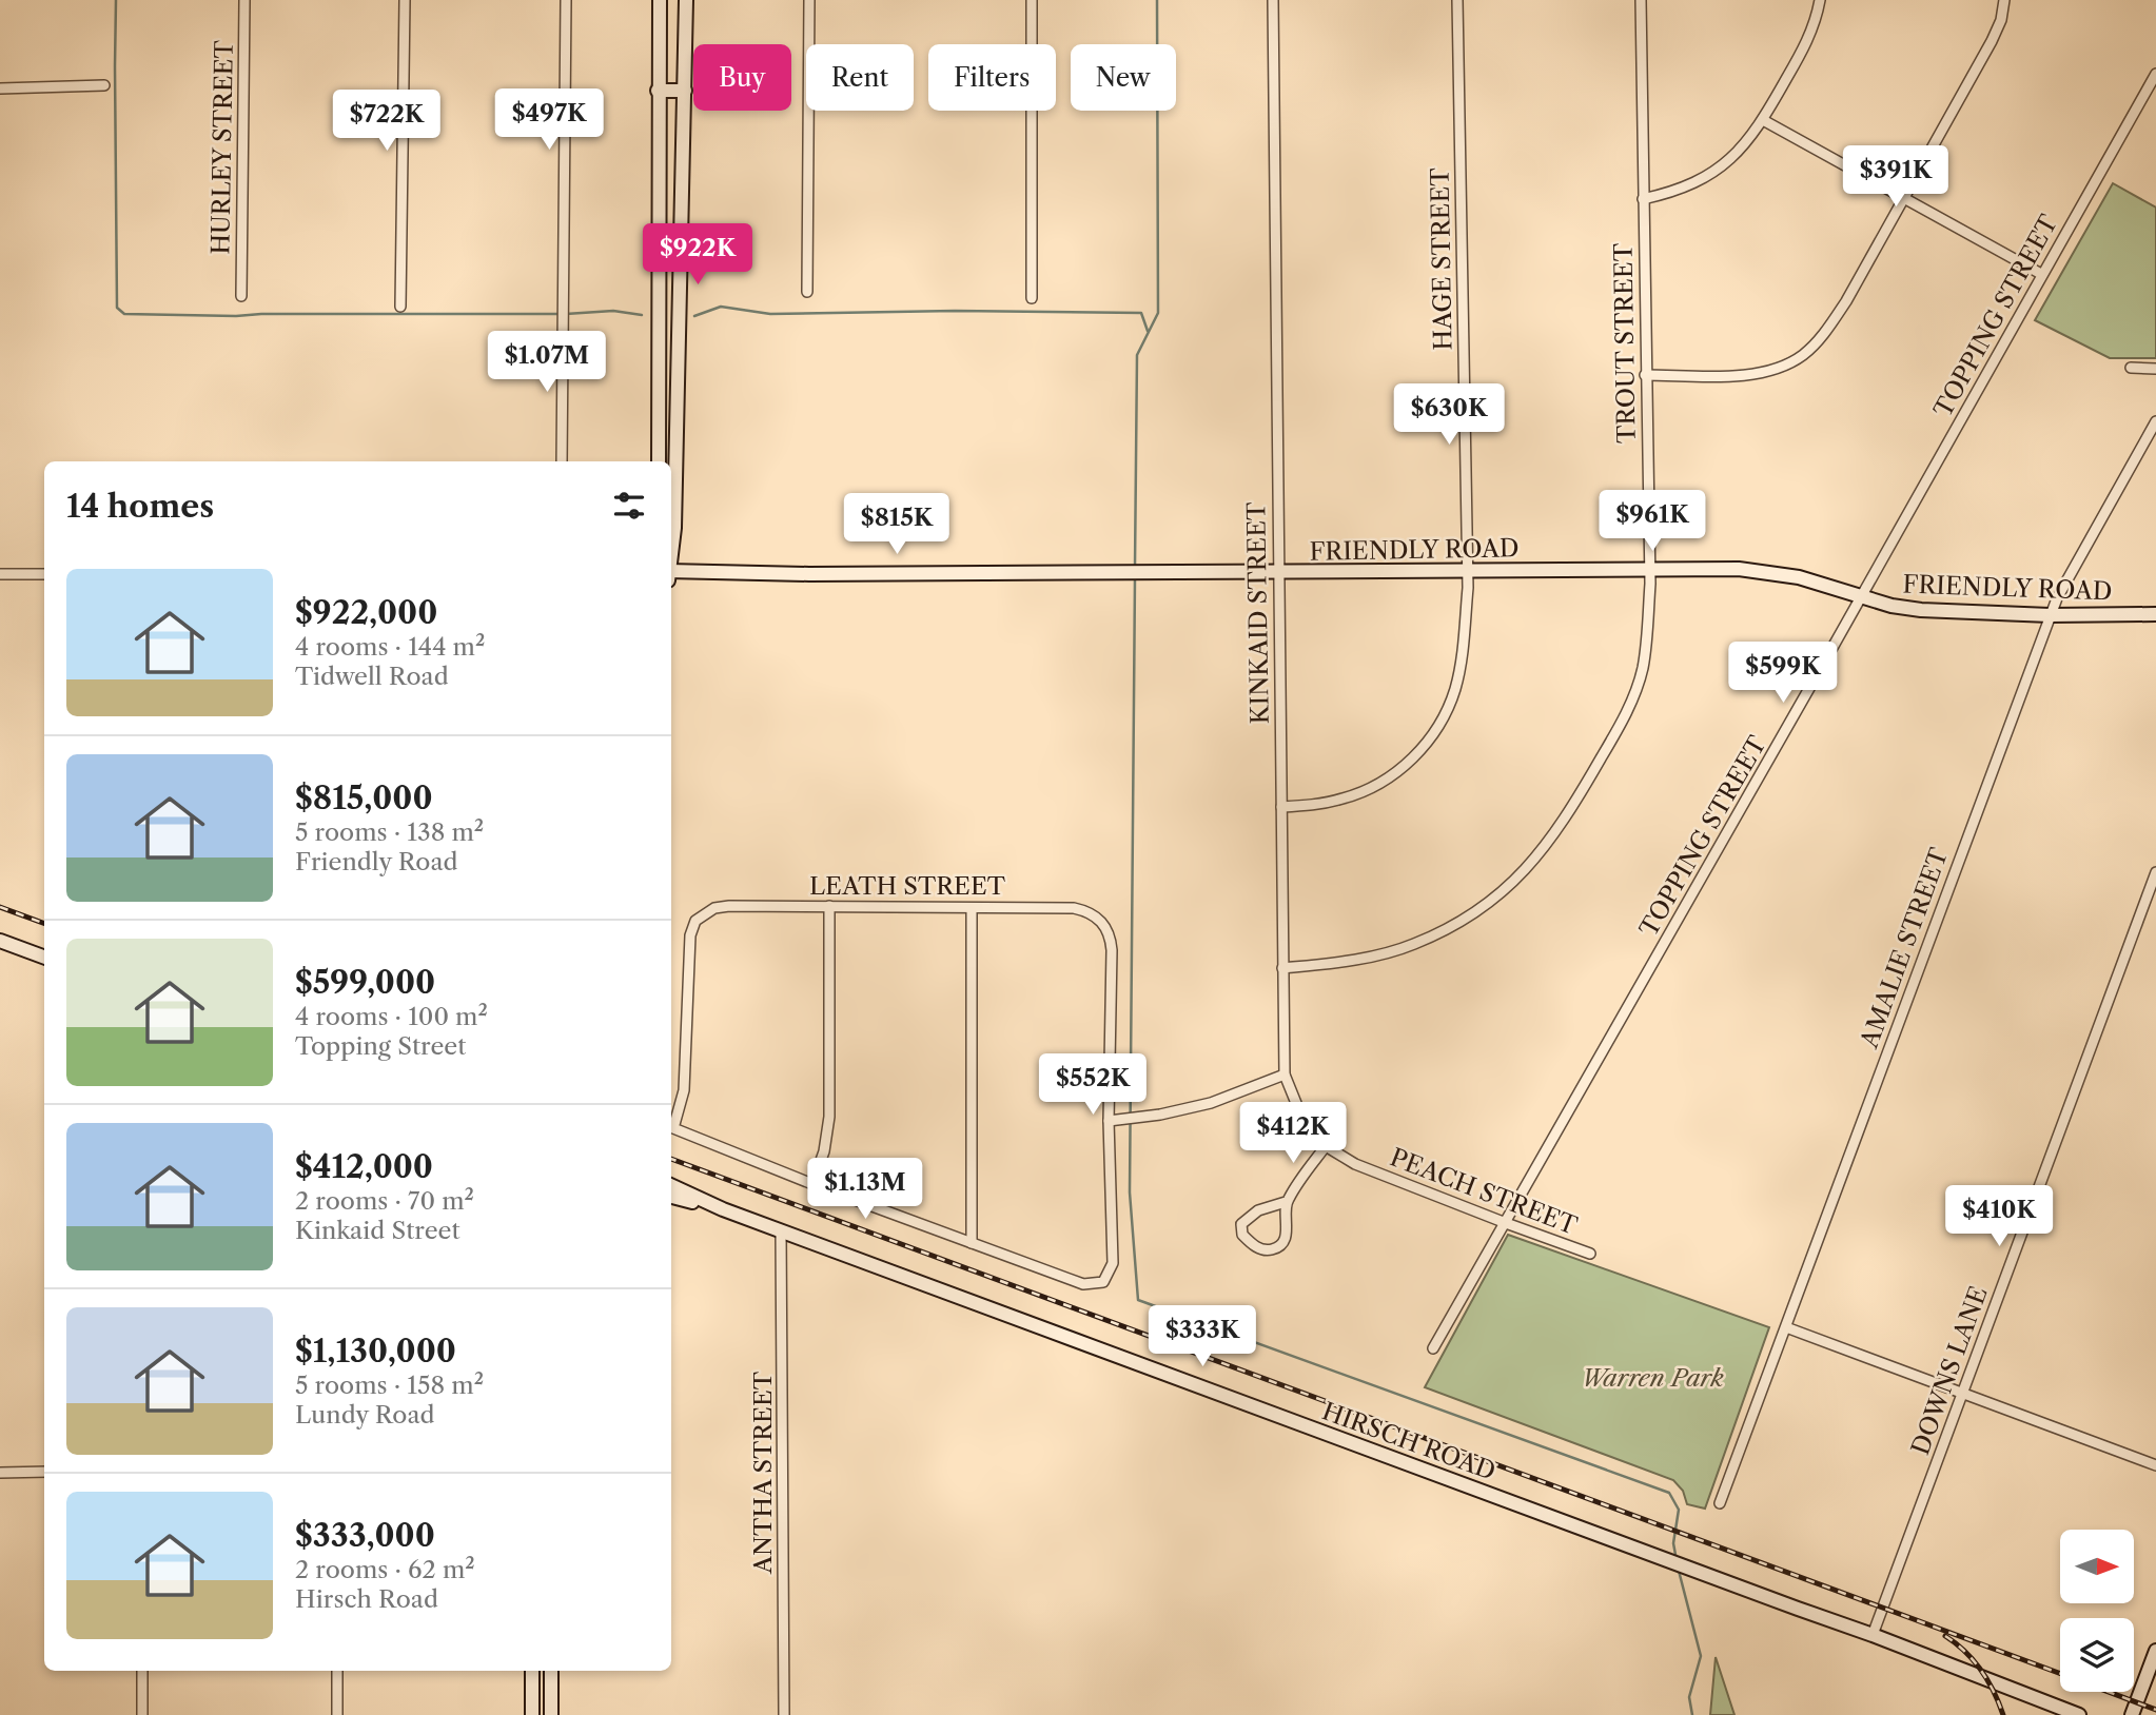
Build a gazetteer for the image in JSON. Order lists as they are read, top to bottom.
{
  "streets": {
    "main road": ["FRIENDLY ROAD", "HIRSCH ROAD"],
    "street": [
      "HURLEY STREET",
      "HAGE STREET",
      "TOPPING STREET",
      "TROUT STREET",
      "KINKAID STREET",
      "LEATH STREET",
      "AMALIE STREET",
      "PEACH STREET",
      "DOWNS LANE",
      "ANTHA STREET"
    ]
  },
  "crossings": [
    ["HAGE STREET", "FRIENDLY ROAD"],
    ["HAGE STREET", "KINKAID STREET"],
    ["TOPPING STREET", "FRIENDLY ROAD"],
    ["TOPPING STREET", "PEACH STREET"],
    ["TROUT STREET", "FRIENDLY ROAD"],
    ["TROUT STREET", "KINKAID STREET"],
    ["FRIENDLY ROAD", "KINKAID STREET"],
    ["FRIENDLY ROAD", "AMALIE STREET"],
    ["KINKAID STREET", "PEACH STREET"],
    ["DOWNS LANE", "HIRSCH ROAD"],
    ["HIRSCH ROAD", "ANTHA STREET"]
  ],
  "parks": ["Warren Park"],
  "north": "right",
  "page": {
    "chip": [
      "Buy",
      "Rent",
      "Filters",
      "New"
    ],
    "price": [
      "$497K",
      "$722K",
      "$391K",
      "$922K",
      "$1.07M",
      "$630K",
      "$961K",
      "$815K",
      "$599K",
      "$552K",
      "$412K",
      "$1.13M",
      "$410K",
      "$333K"
    ],
    "heading": "14 homes",
    "list": [
      {
        "name": "$922,000",
        "note": "4 rooms · 144 m² · Tidwell Road"
      },
      {
        "name": "$815,000",
        "note": "5 rooms · 138 m² · Friendly Road"
      },
      {
        "name": "$599,000",
        "note": "4 rooms · 100 m² · Topping Street"
      },
      {
        "name": "$412,000",
        "note": "2 rooms · 70 m² · Kinkaid Street"
      },
      {
        "name": "$1,130,000",
        "note": "5 rooms · 158 m² · Lundy Road"
      },
      {
        "name": "$333,000",
        "note": "2 rooms · 62 m² · Hirsch Road"
      }
    ]
  }
}
